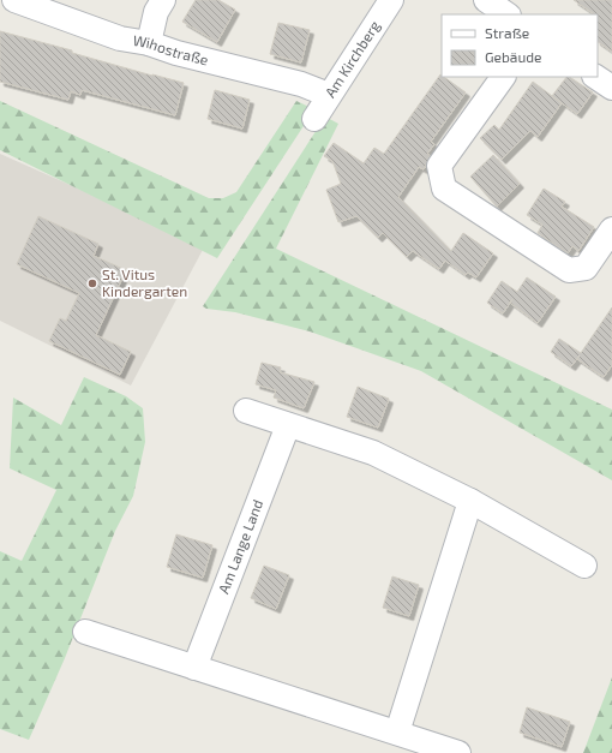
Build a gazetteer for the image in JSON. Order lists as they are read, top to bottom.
{
  "streets": {
    "street": ["Wihostraße", "Am Kirchberg", "Am Lange Land"]
  },
  "crossings": [
    ["Wihostraße", "Am Kirchberg"]
  ],
  "places": ["St. Vitus Kindergarten"],
  "legend": ["Straße", "Gebäude"]
}
